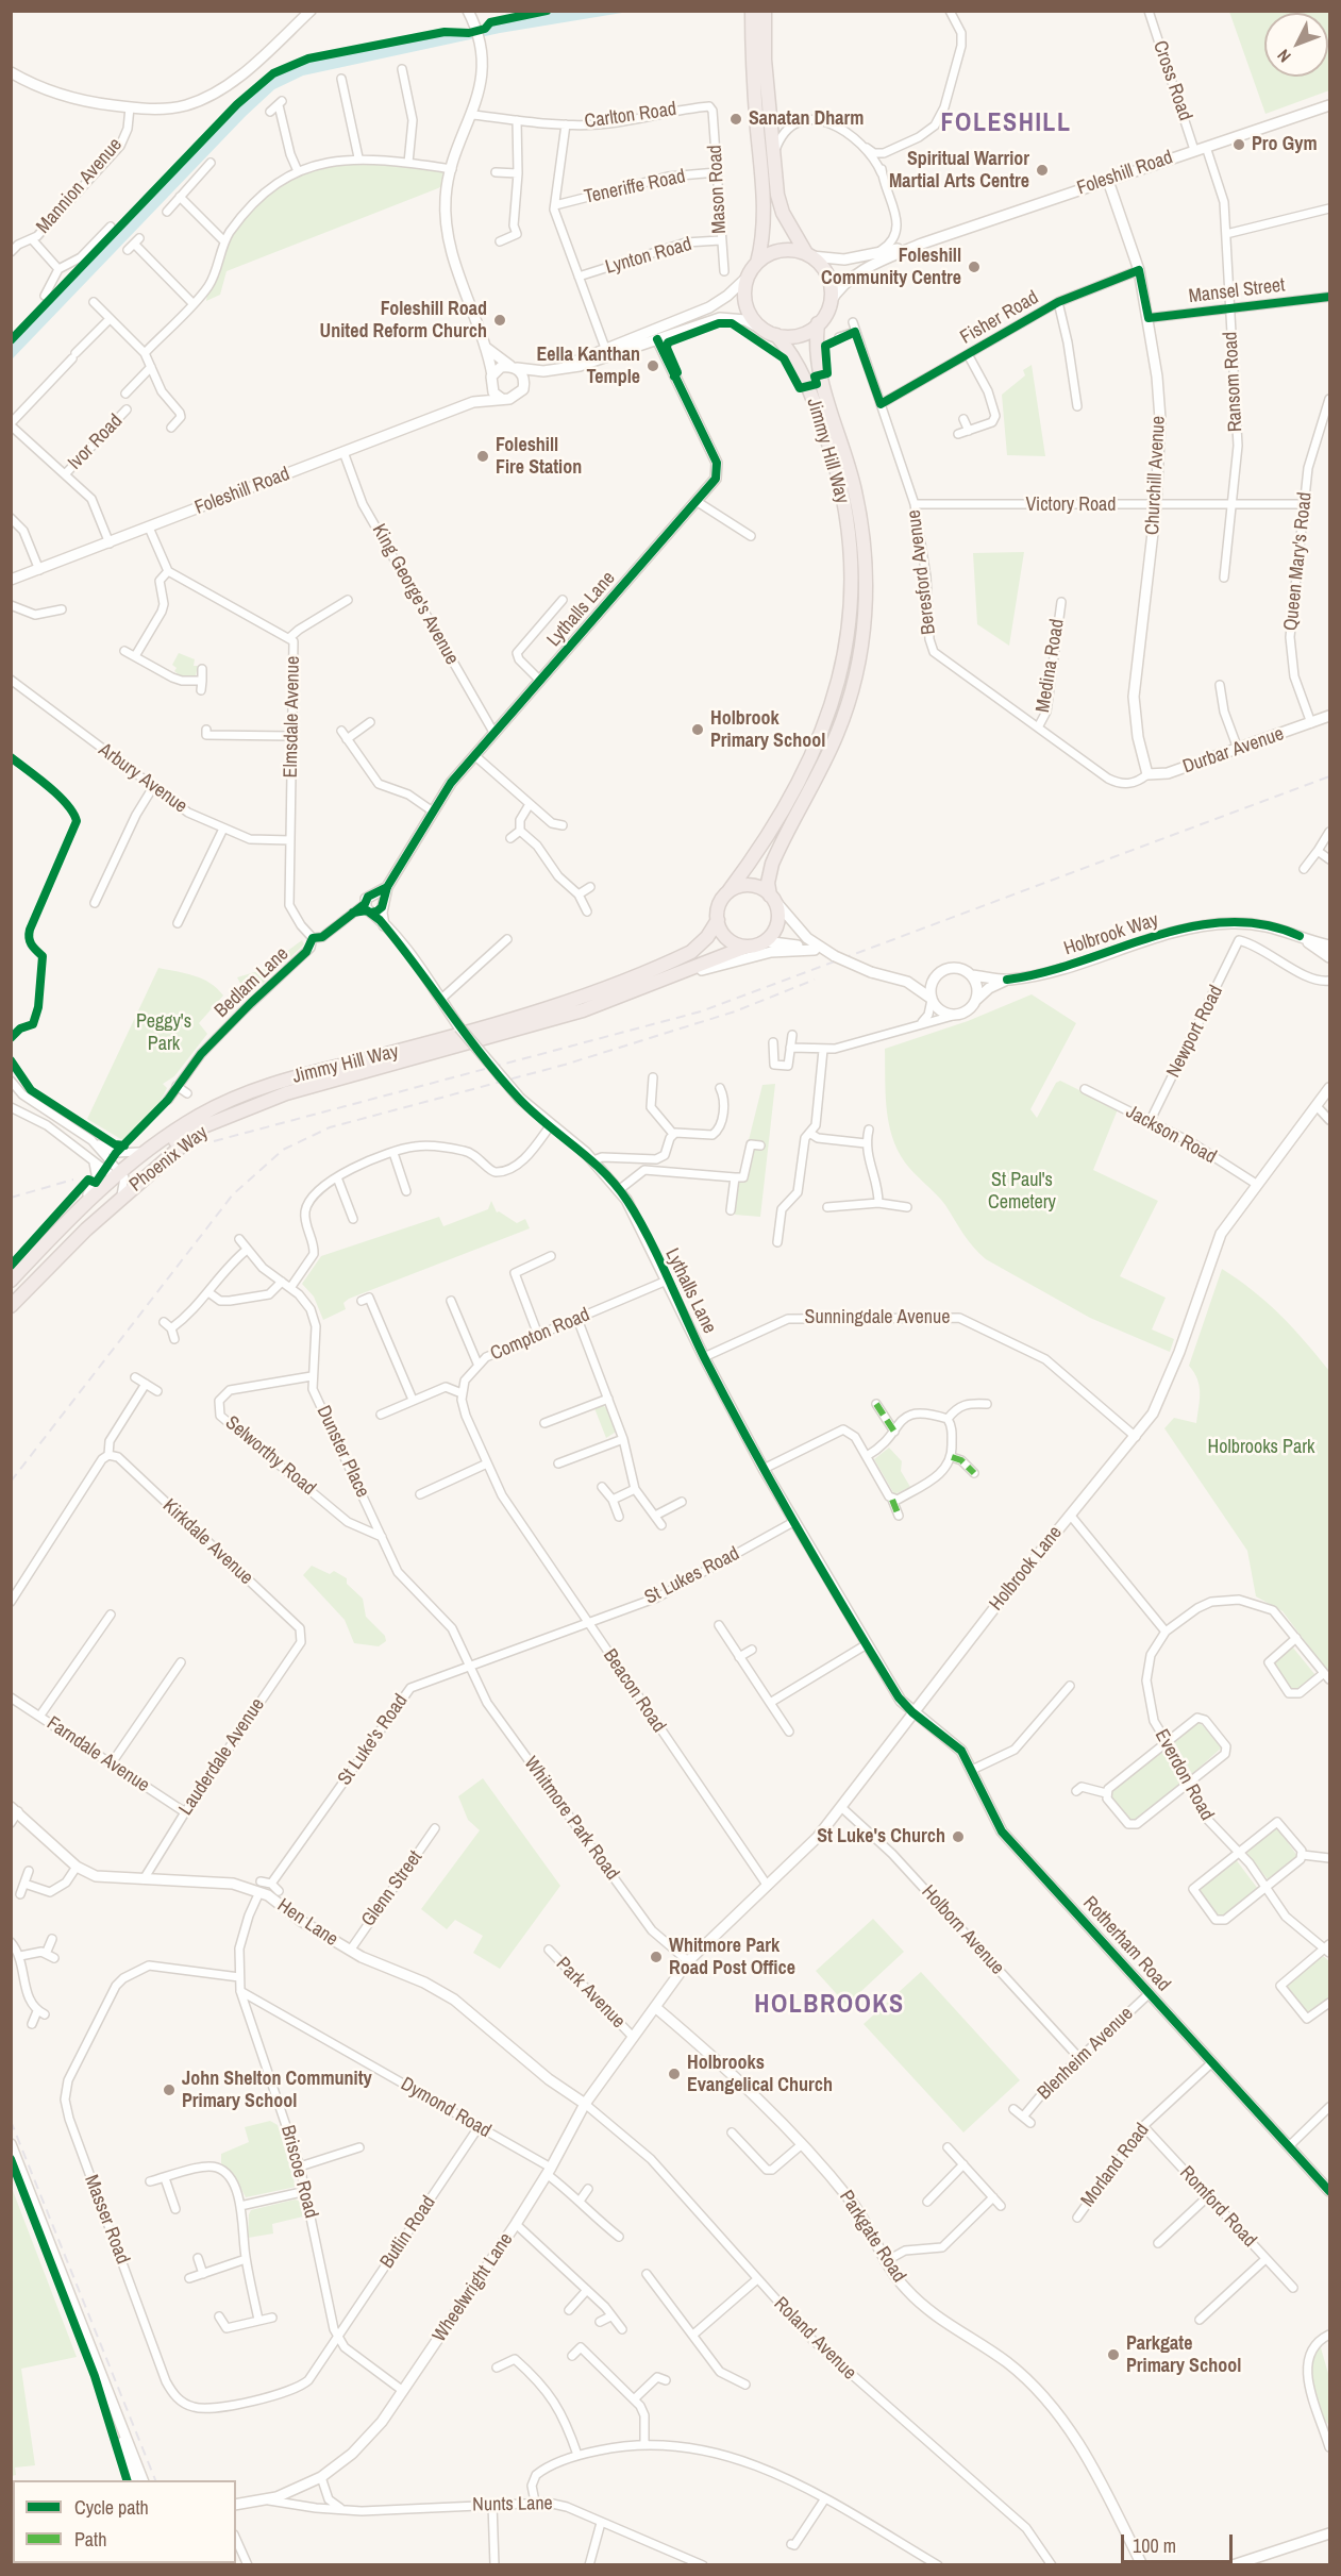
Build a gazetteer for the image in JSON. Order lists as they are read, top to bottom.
{
  "streets": {
    "highway": ["Jimmy Hill Way", "Phoenix Way"],
    "street": [
      "Cross Road",
      "Carlton Road",
      "Foleshill Road",
      "Mannion Avenue",
      "Teneriffe Road",
      "Mason Road",
      "Lynton Road",
      "Mansel Street",
      "Fisher Road",
      "Ransom Road",
      "Ivor Road",
      "Churchill Avenue",
      "Victory Road",
      "Queen Mary's Road",
      "Beresford Avenue",
      "King George's Avenue",
      "Lythalls Lane",
      "Medina Road",
      "Elmsdale Avenue",
      "Durbar Avenue",
      "Arbury Avenue",
      "Holbrook Way",
      "Bedlam Lane",
      "Newport Road",
      "Jackson Road",
      "Sunningdale Avenue",
      "Compton Road",
      "Dunster Place",
      "Selworthy Road",
      "Kirkdale Avenue",
      "Holbrook Lane",
      "St Lukes Road",
      "Beacon Road",
      "St Luke's Road",
      "Farndale Avenue",
      "Lauderdale Avenue",
      "Everdon Road",
      "Whitmore Park Road",
      "Glenn Street",
      "Hen Lane",
      "Holborn Avenue",
      "Rotherham Road",
      "Park Avenue",
      "Blenheim Avenue",
      "Dymond Road",
      "Morland Road",
      "Briscoe Road",
      "Romford Road",
      "Masser Road",
      "Butlin Road",
      "Parkgate Road",
      "Wheelwright Lane",
      "Roland Avenue",
      "Nunts Lane"
    ]
  },
  "crossings": [
    ["Cross Road", "Foleshill Road"],
    ["Carlton Road", "Mason Road"],
    ["Foleshill Road", "Ransom Road"],
    ["Foleshill Road", "Jimmy Hill Way"],
    ["Foleshill Road", "Churchill Avenue"],
    ["Foleshill Road", "King George's Avenue"],
    ["Teneriffe Road", "Mason Road"],
    ["Mason Road", "Lynton Road"],
    ["Mansel Street", "Ransom Road"],
    ["Mansel Street", "Churchill Avenue"],
    ["Fisher Road", "Churchill Avenue"],
    ["Fisher Road", "Beresford Avenue"],
    ["Ransom Road", "Victory Road"],
    ["Jimmy Hill Way", "Holbrook Way"],
    ["Jimmy Hill Way", "Phoenix Way"],
    ["Churchill Avenue", "Victory Road"],
    ["Churchill Avenue", "Durbar Avenue"],
    ["Victory Road", "Queen Mary's Road"],
    ["Victory Road", "Beresford Avenue"],
    ["Queen Mary's Road", "Durbar Avenue"],
    ["Beresford Avenue", "Medina Road"],
    ["Beresford Avenue", "Durbar Avenue"],
    ["King George's Avenue", "Lythalls Lane"],
    ["Lythalls Lane", "Bedlam Lane"],
    ["Lythalls Lane", "Sunningdale Avenue"],
    ["Lythalls Lane", "Compton Road"],
    ["Lythalls Lane", "Holbrook Lane"],
    ["Lythalls Lane", "St Lukes Road"],
    ["Lythalls Lane", "Rotherham Road"],
    ["Elmsdale Avenue", "Arbury Avenue"],
    ["Elmsdale Avenue", "Bedlam Lane"],
    ["Newport Road", "Jackson Road"],
    ["Jackson Road", "Holbrook Lane"],
    ["Sunningdale Avenue", "Holbrook Lane"],
    ["Dunster Place", "Selworthy Road"],
    ["Dunster Place", "St Luke's Road"],
    ["Dunster Place", "Whitmore Park Road"],
    ["Kirkdale Avenue", "Lauderdale Avenue"],
    ["Holbrook Lane", "Beacon Road"],
    ["Holbrook Lane", "Whitmore Park Road"],
    ["Holbrook Lane", "Holborn Avenue"],
    ["Holbrook Lane", "Rotherham Road"],
    ["Holbrook Lane", "Parkgate Road"],
    ["Holbrook Lane", "Wheelwright Lane"],
    ["St Lukes Road", "Beacon Road"],
    ["St Lukes Road", "St Luke's Road"],
    ["Beacon Road", "St Luke's Road"],
    ["St Luke's Road", "Whitmore Park Road"],
    ["Farndale Avenue", "Lauderdale Avenue"],
    ["Lauderdale Avenue", "Hen Lane"],
    ["Glenn Street", "Hen Lane"],
    ["Hen Lane", "Briscoe Road"],
    ["Hen Lane", "Wheelwright Lane"],
    ["Hen Lane", "Roland Avenue"],
    ["Holborn Avenue", "Blenheim Avenue"],
    ["Rotherham Road", "Blenheim Avenue"],
    ["Rotherham Road", "Morland Road"],
    ["Park Avenue", "Wheelwright Lane"],
    ["Dymond Road", "Briscoe Road"],
    ["Dymond Road", "Butlin Road"],
    ["Dymond Road", "Wheelwright Lane"],
    ["Morland Road", "Romford Road"],
    ["Briscoe Road", "Masser Road"],
    ["Briscoe Road", "Butlin Road"],
    ["Masser Road", "Butlin Road"],
    ["Parkgate Road", "Wheelwright Lane"],
    ["Wheelwright Lane", "Roland Avenue"],
    ["Wheelwright Lane", "Nunts Lane"]
  ],
  "districts": ["FOLESHILL", "HOLBROOKS"],
  "parks": ["Peggy's Park", "St Paul's Cemetery", "Holbrooks Park"],
  "places": [
    "Sanatan Dharm",
    "Pro Gym",
    "Spiritual Warrior Martial Arts Centre",
    "Foleshill Community Centre",
    "Foleshill Road United Reform Church",
    "Eella Kanthan Temple",
    "Foleshill Fire Station",
    "Holbrook Primary School",
    "St Luke's Church",
    "Whitmore Park Road Post Office",
    "Holbrooks Evangelical Church",
    "John Shelton Community Primary School",
    "Parkgate Primary School"
  ],
  "legend": ["Cycle path", "Path"],
  "scale_bar": "100 m",
  "north": "bottom left"
}
